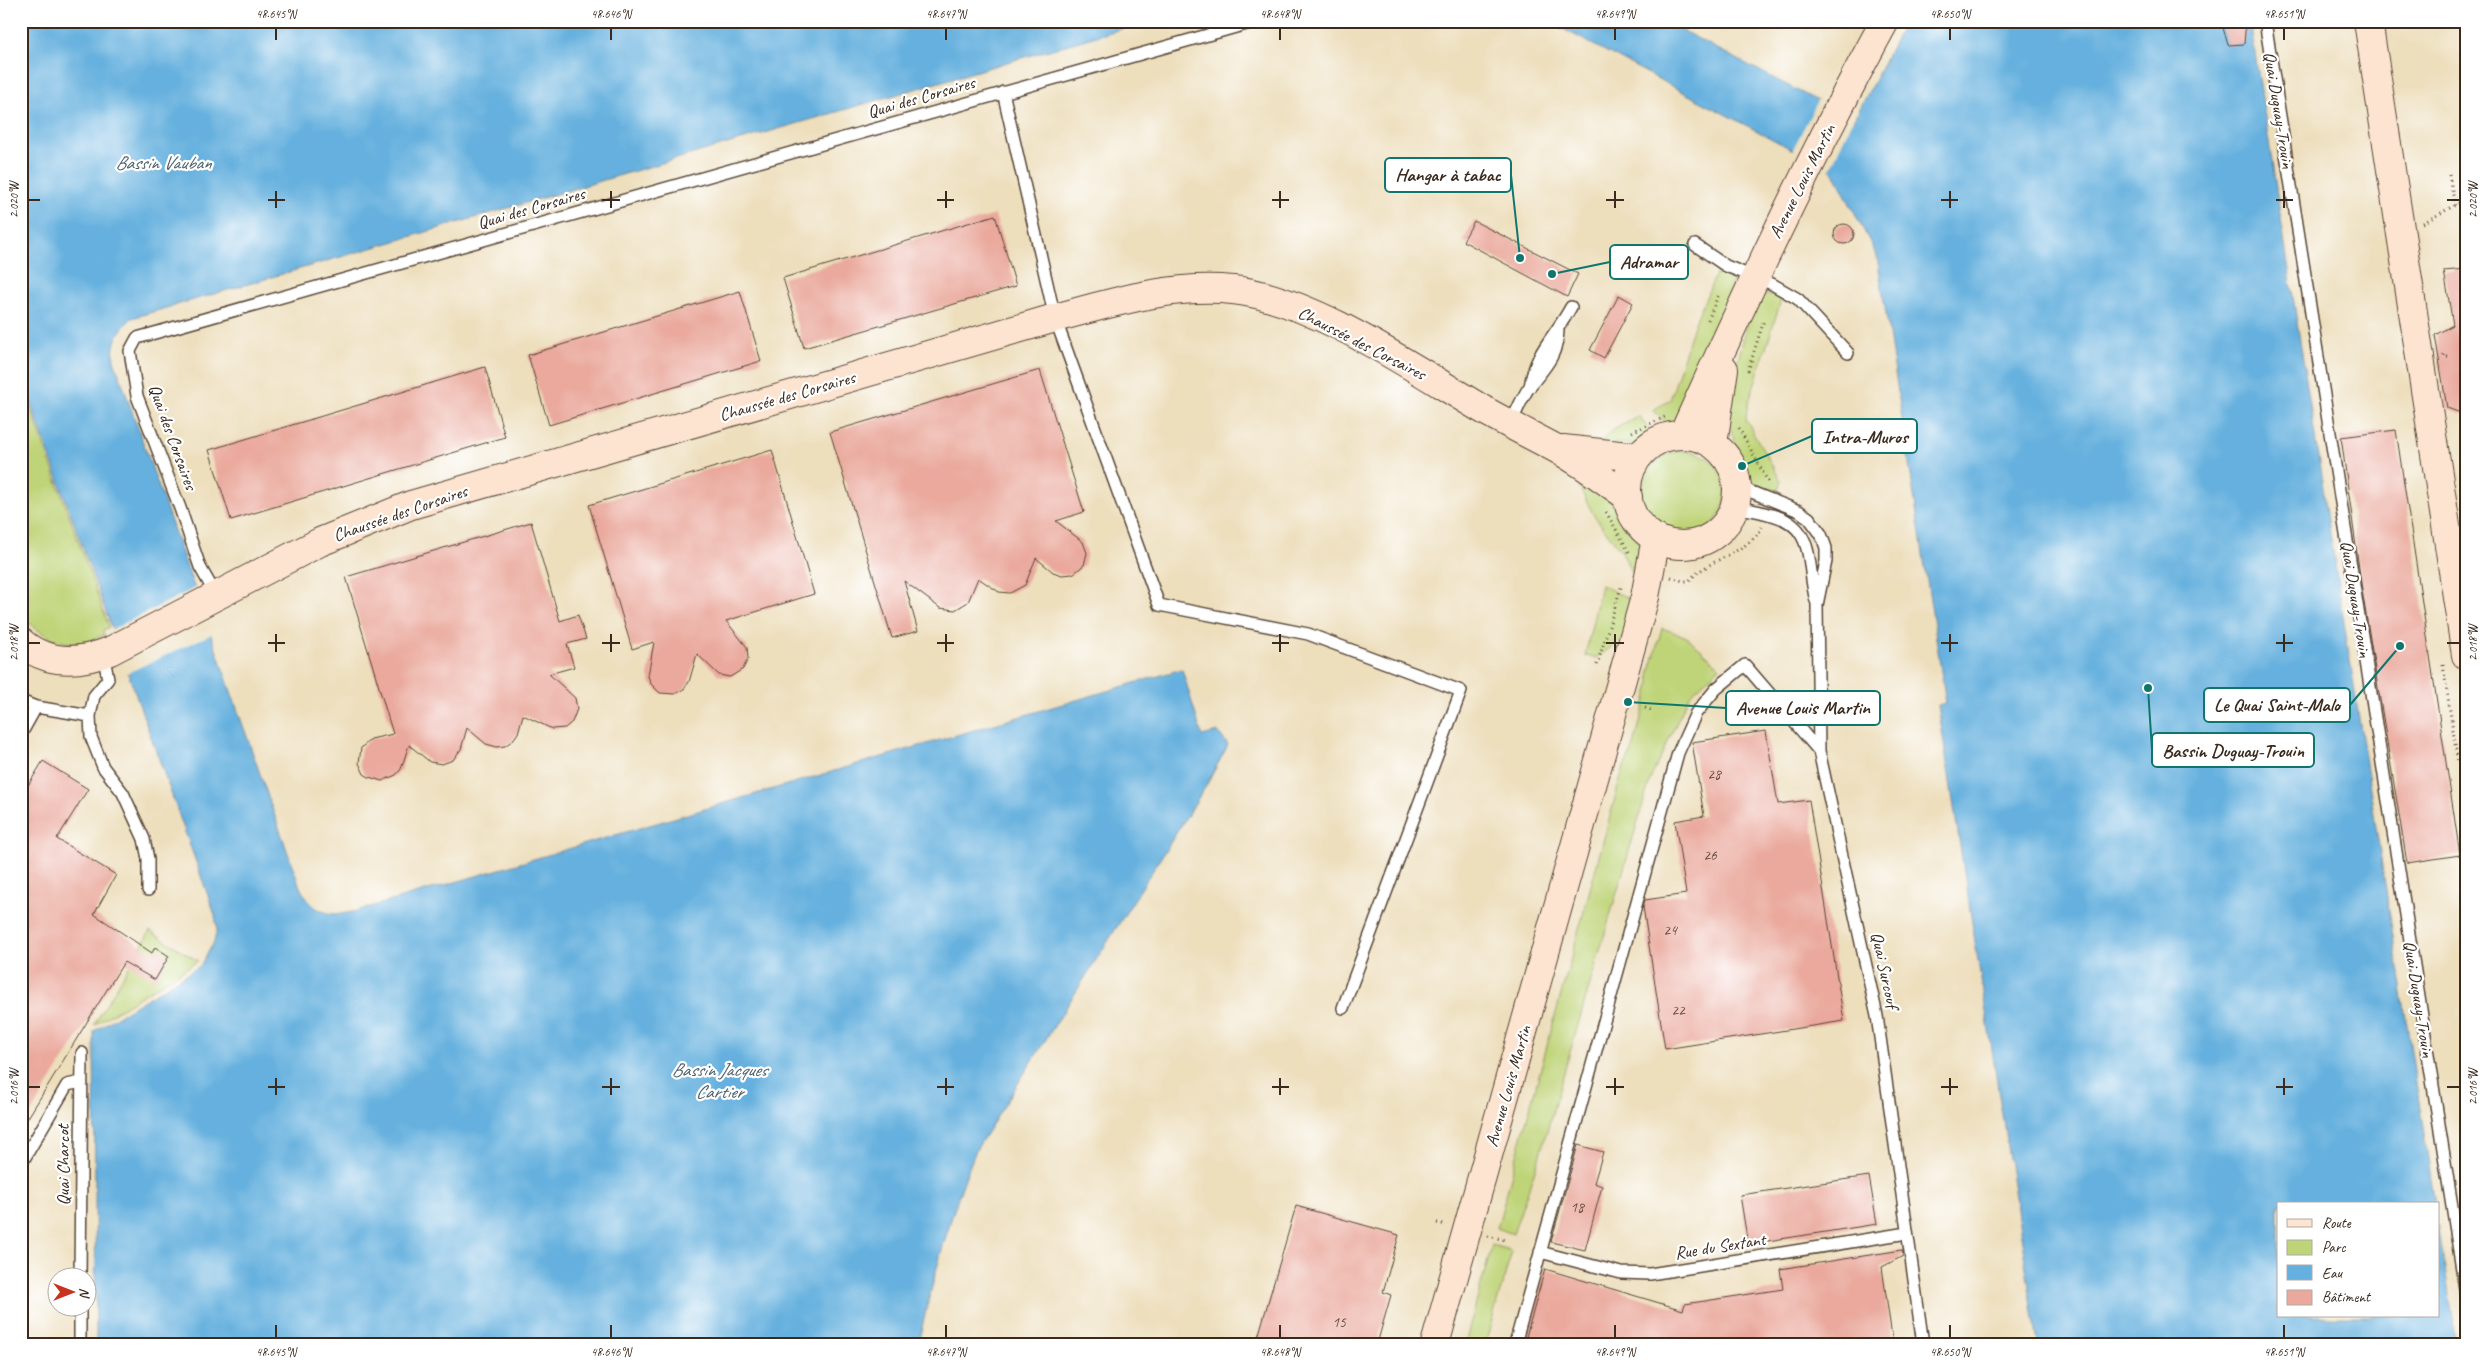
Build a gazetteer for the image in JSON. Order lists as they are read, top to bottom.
{
  "streets": {
    "street": ["Avenue Louis Martin", "Chaussée des Corsaires"],
    "lane": [
      "Quai des Corsaires",
      "Quai Duguay-Trouin",
      "Quai Surcouf",
      "Quai Charcot",
      "Rue du Sextant"
    ]
  },
  "crossings": [
    ["Quai des Corsaires", "Chaussée des Corsaires"],
    ["Avenue Louis Martin", "Chaussée des Corsaires"],
    ["Quai Surcouf", "Rue du Sextant"]
  ],
  "water": ["Bassin Vauban", "Bassin Jacques Cartier"],
  "places": [
    "Hangar à tabac",
    "Adramar",
    "Intra-Muros",
    "Le Quai Saint-Malo",
    "Bassin Duguay-Trouin",
    "Avenue Louis Martin"
  ],
  "house_numbers": [
    "28",
    "26",
    "24",
    "22",
    "18",
    "15"
  ],
  "legend": [
    "Route",
    "Parc",
    "Eau",
    "Bâtiment"
  ],
  "north": "right",
  "coordinates": [
    "48.645°N",
    "48.646°N",
    "48.647°N",
    "48.648°N",
    "48.649°N",
    "48.650°N",
    "48.651°N",
    "2.020°W",
    "2.018°W",
    "2.016°W"
  ]
}
